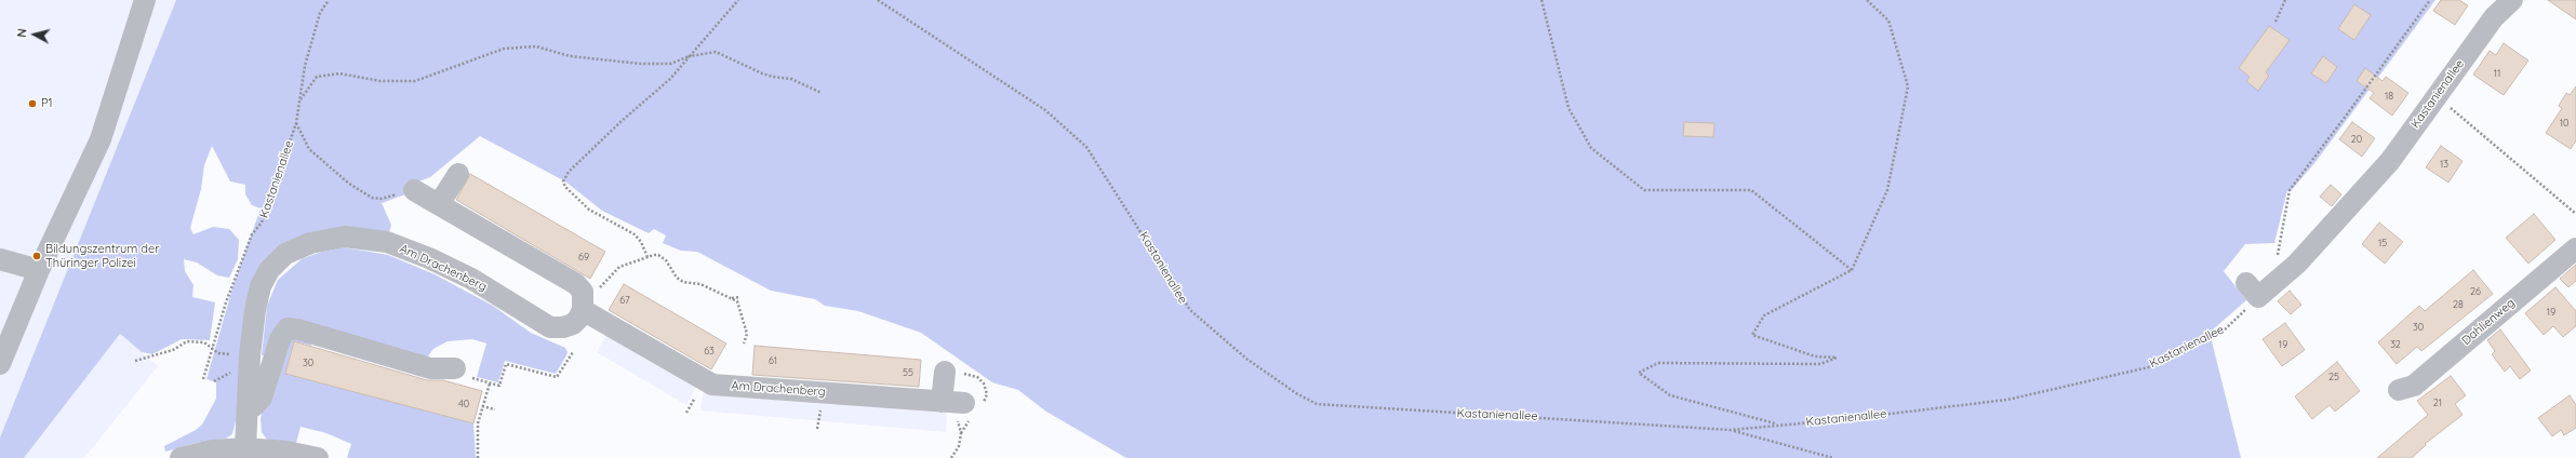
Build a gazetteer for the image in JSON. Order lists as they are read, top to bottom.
{
  "streets": {
    "street": ["Kastanienallee", "Am Drachenberg", "Dahlienweg"]
  },
  "places": ["P1", "Bildungszentrum der Thüringer Polizei"],
  "house_numbers": [
    "11",
    "18",
    "10",
    "20",
    "13",
    "15",
    "69",
    "26",
    "67",
    "28",
    "19",
    "30",
    "19",
    "32",
    "63",
    "61",
    "30",
    "55",
    "25",
    "21",
    "40"
  ],
  "north": "left"
}
